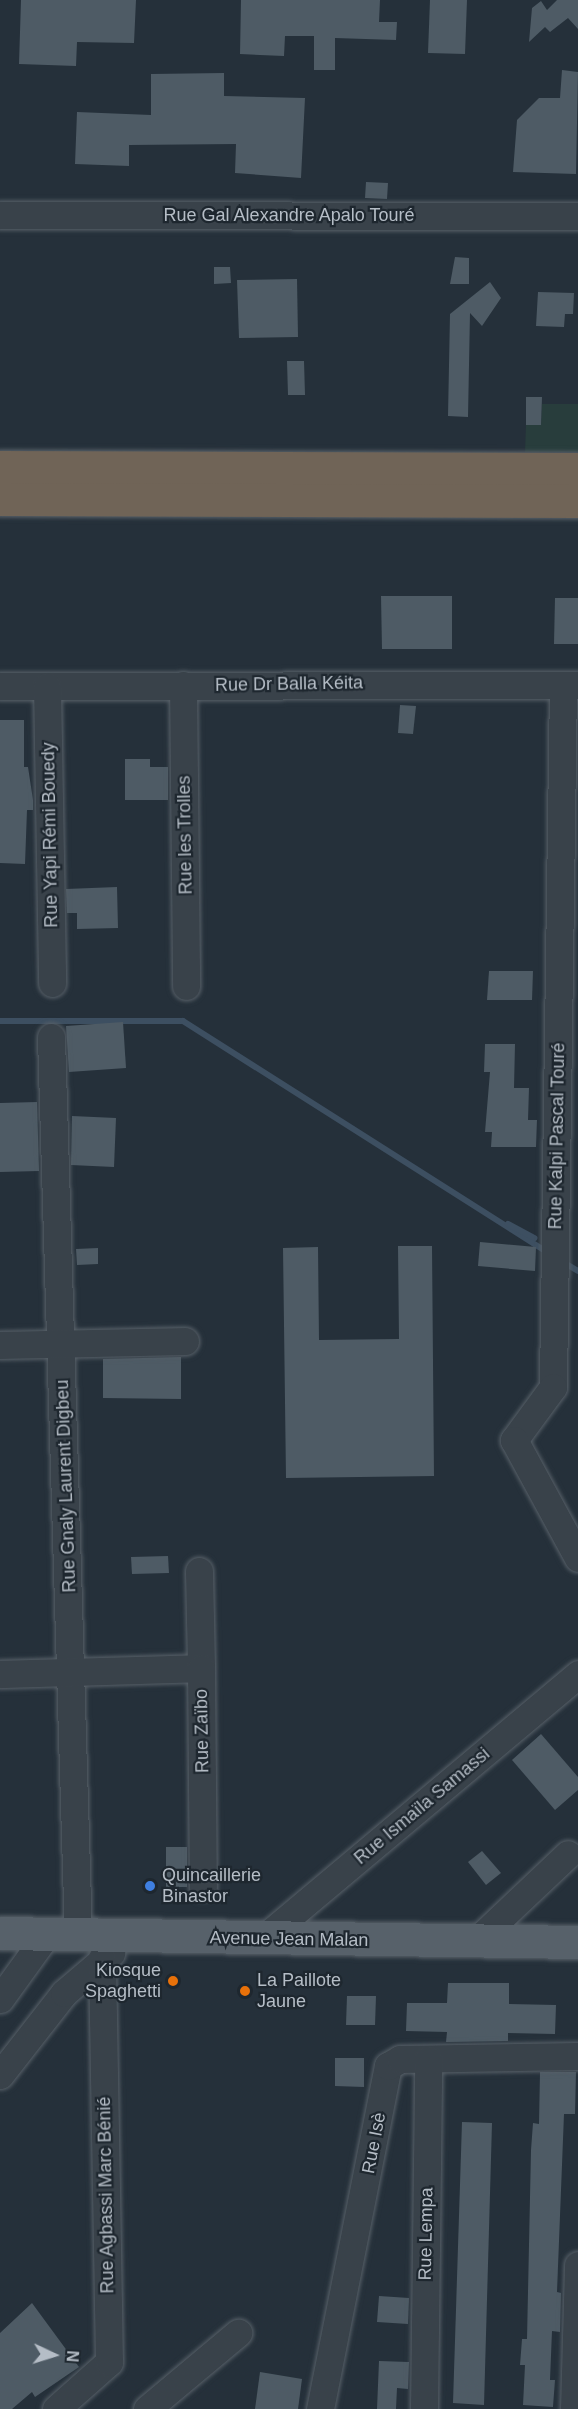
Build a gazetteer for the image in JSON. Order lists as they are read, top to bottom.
{
  "streets": {
    "main road": ["Avenue Jean Malan"],
    "street": [
      "Rue Gal Alexandre Apalo Touré",
      "Rue Dr Balla Kéita",
      "Rue Yapi Rémi Bouedy",
      "Rue les Trolles",
      "Rue Kalpi Pascal Touré",
      "Rue Gnaly Laurent Digbeu",
      "Rue Zaïbo",
      "Rue Ismaïla Samassi",
      "Rue Isè",
      "Rue Agbassi Marc Bénié",
      "Rue Lempa"
    ]
  },
  "crossings": [
    ["Rue Dr Balla Kéita", "Rue Yapi Rémi Bouedy"],
    ["Rue Dr Balla Kéita", "Rue les Trolles"],
    ["Rue Dr Balla Kéita", "Rue Kalpi Pascal Touré"],
    ["Rue Gnaly Laurent Digbeu", "Rue Zaïbo"],
    ["Rue Gnaly Laurent Digbeu", "Avenue Jean Malan"],
    ["Rue Ismaïla Samassi", "Avenue Jean Malan"],
    ["Rue Isè", "Rue Lempa"]
  ],
  "places": ["Quincaillerie Binastor", "Kiosque Spaghetti", "La Paillote Jaune"],
  "north": "right"
}
